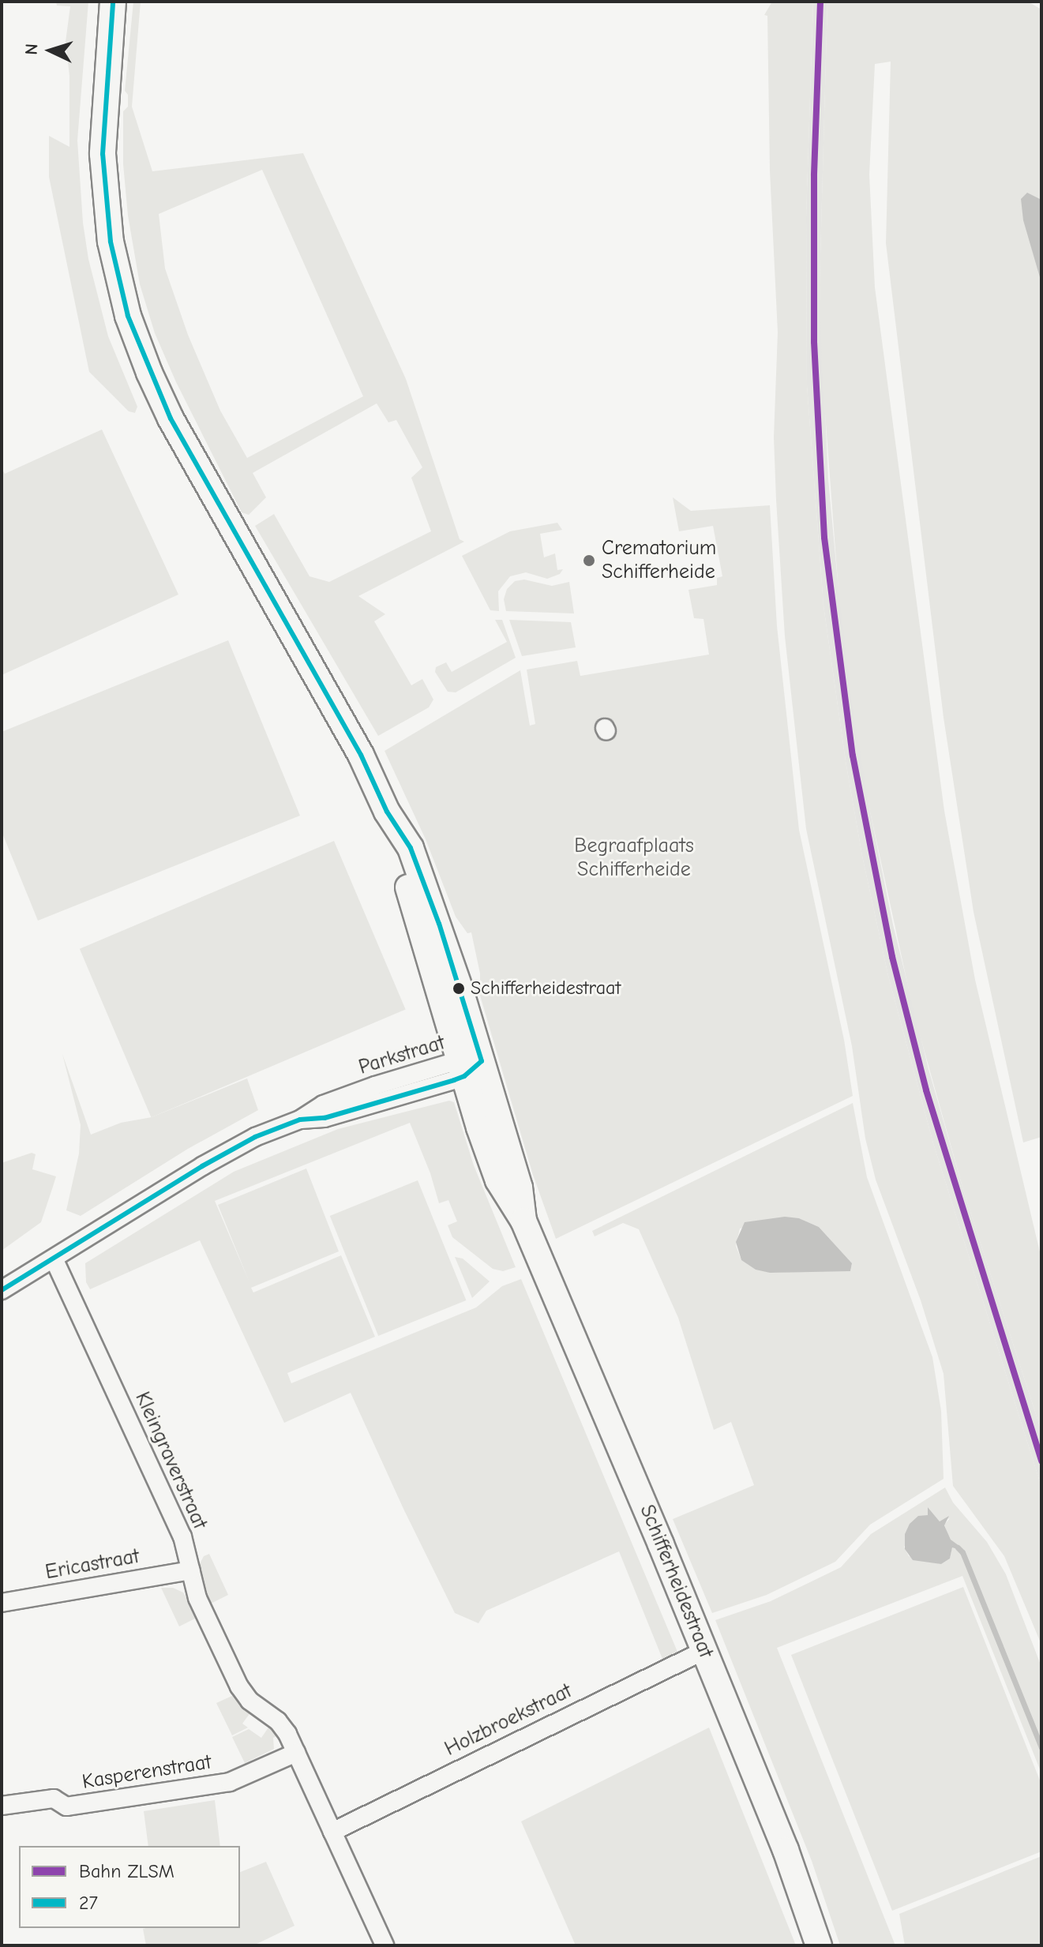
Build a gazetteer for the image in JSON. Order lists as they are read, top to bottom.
{
  "streets": {
    "street": [
      "Parkstraat",
      "Kleingraverstraat",
      "Ericastraat",
      "Schifferheidestraat",
      "Holzbroekstraat",
      "Kasperenstraat"
    ]
  },
  "crossings": [
    ["Parkstraat", "Kleingraverstraat"],
    ["Parkstraat", "Schifferheidestraat"],
    ["Kleingraverstraat", "Ericastraat"],
    ["Kleingraverstraat", "Holzbroekstraat"],
    ["Kleingraverstraat", "Kasperenstraat"],
    ["Schifferheidestraat", "Holzbroekstraat"]
  ],
  "parks": ["Begraafplaats Schifferheide"],
  "places": ["Crematorium Schifferheide", "Schifferheidestraat"],
  "lines": ["rail line ZLSM", "transit line 27"],
  "legend": ["Bahn ZLSM", "27"],
  "north": "left"
}
